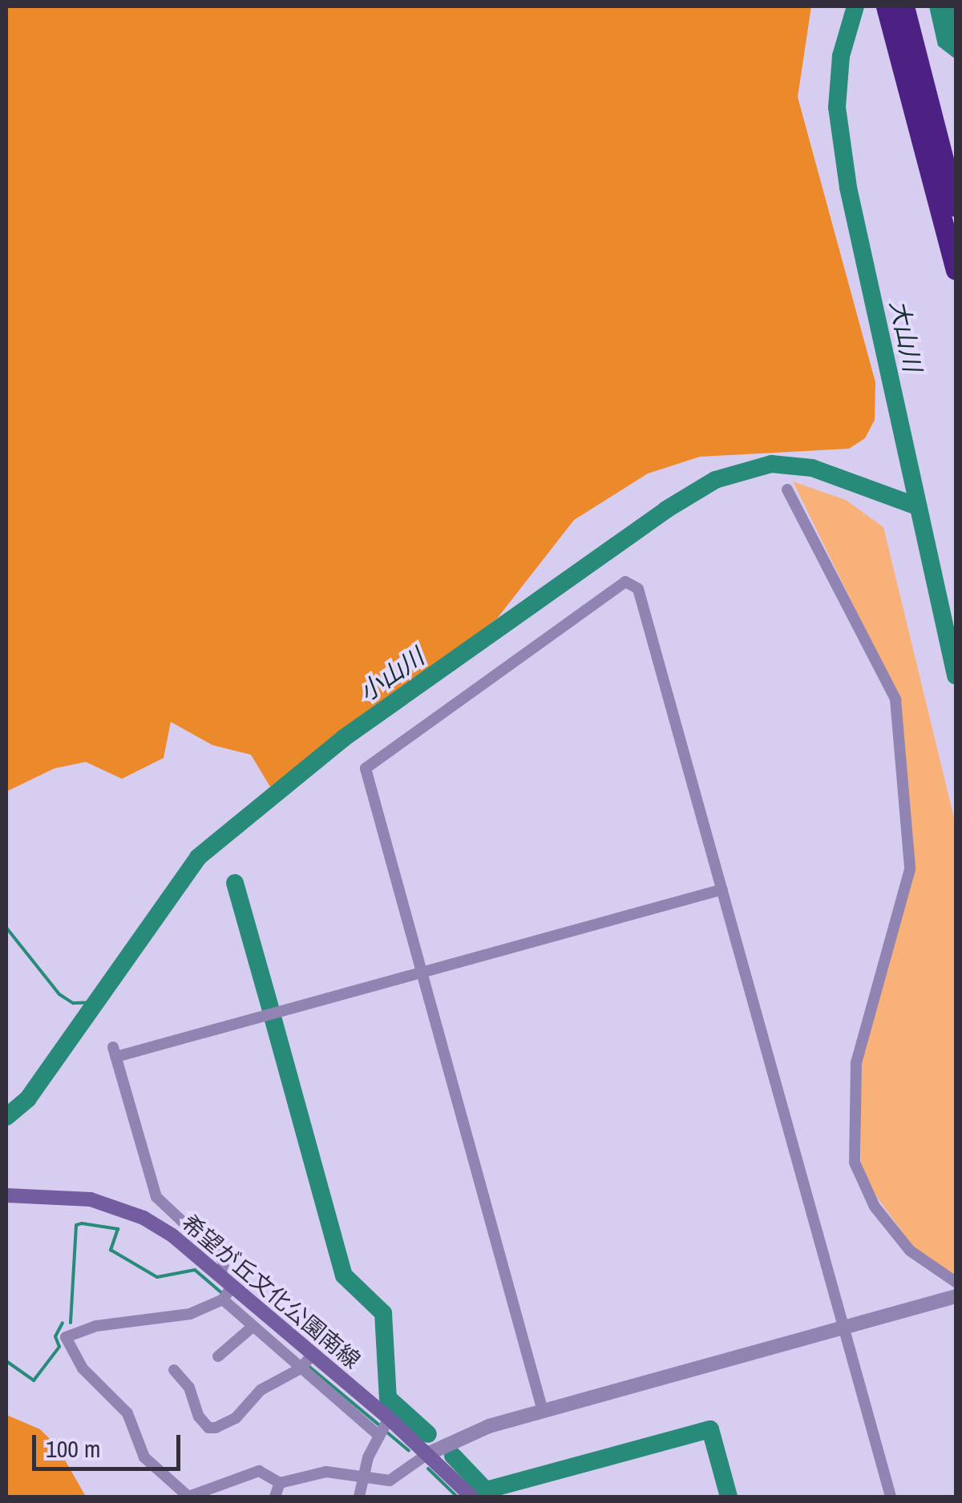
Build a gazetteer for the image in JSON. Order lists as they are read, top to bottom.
{
  "streets": {
    "main road": ["希望が丘文化公園南線"]
  },
  "water": ["大山川", "小山川"],
  "scale_bar": "100 m"
}
